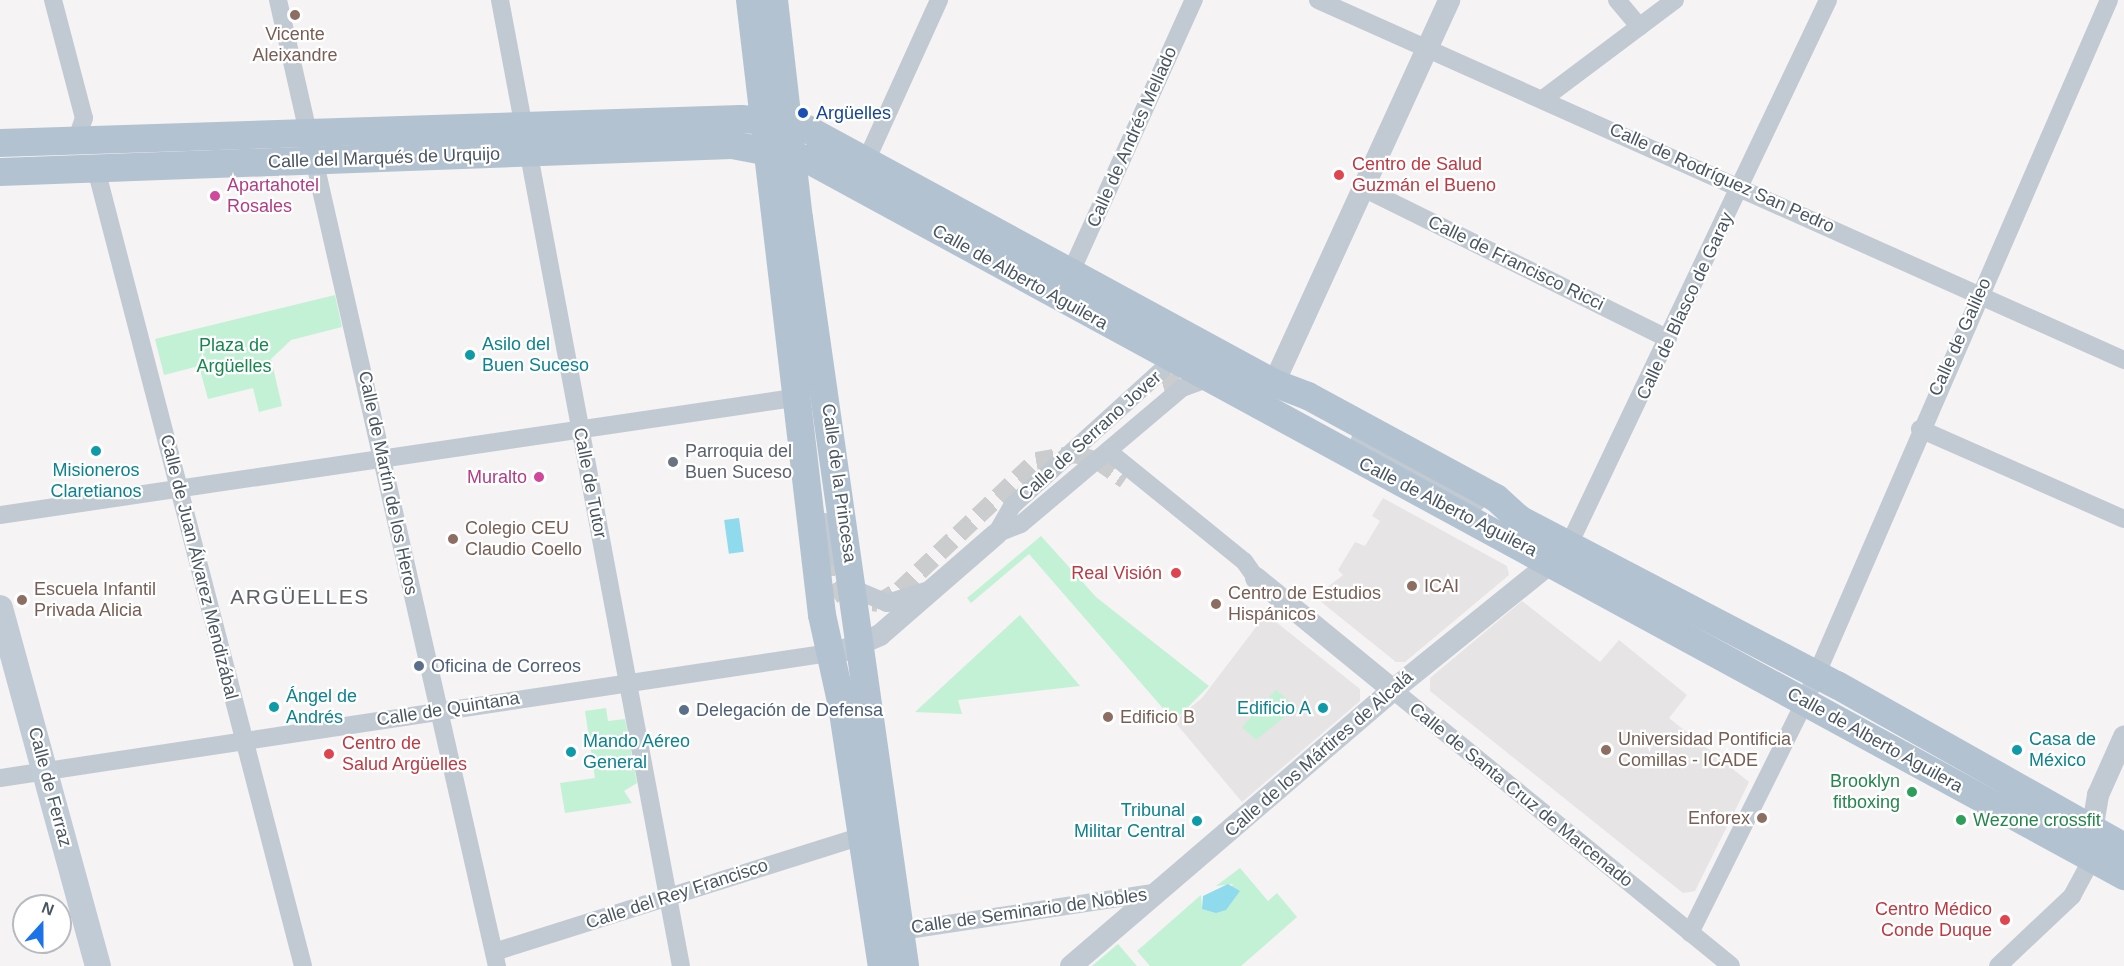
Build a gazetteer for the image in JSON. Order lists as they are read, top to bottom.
{
  "streets": {
    "main road": [
      "Calle del Marqués de Urquijo",
      "Calle de Alberto Aguilera",
      "Calle de la Princesa",
      "Calle de Ferraz"
    ],
    "street": [
      "Calle de Andrés Mellado",
      "Calle de Rodríguez San Pedro",
      "Calle de Francisco Ricci",
      "Calle de Blasco de Garay",
      "Calle de Galileo",
      "Calle de Serrano Jover",
      "Calle de Martín de los Heros",
      "Calle de Tutor",
      "Calle de Juan Álvarez Mendizábal",
      "Calle de Quintana",
      "Calle de los Mártires de Alcalá",
      "Calle de Santa Cruz de Marcenado",
      "Calle del Rey Francisco",
      "Calle de Seminario de Nobles"
    ]
  },
  "crossings": [
    ["Calle de Andrés Mellado", "Calle de Alberto Aguilera"],
    ["Calle del Marqués de Urquijo", "Calle de Alberto Aguilera"],
    ["Calle del Marqués de Urquijo", "Calle de Martín de los Heros"],
    ["Calle del Marqués de Urquijo", "Calle de Tutor"],
    ["Calle del Marqués de Urquijo", "Calle de la Princesa"],
    ["Calle del Marqués de Urquijo", "Calle de Juan Álvarez Mendizábal"],
    ["Calle de Rodríguez San Pedro", "Calle de Blasco de Garay"],
    ["Calle de Rodríguez San Pedro", "Calle de Galileo"],
    ["Calle de Francisco Ricci", "Calle de Blasco de Garay"],
    ["Calle de Alberto Aguilera", "Calle de Blasco de Garay"],
    ["Calle de Alberto Aguilera", "Calle de Galileo"],
    ["Calle de Alberto Aguilera", "Calle de Serrano Jover"],
    ["Calle de Alberto Aguilera", "Calle de la Princesa"],
    ["Calle de Alberto Aguilera", "Calle de los Mártires de Alcalá"],
    ["Calle de Blasco de Garay", "Calle de los Mártires de Alcalá"],
    ["Calle de Galileo", "Calle de Santa Cruz de Marcenado"],
    ["Calle de Serrano Jover", "Calle de la Princesa"],
    ["Calle de Serrano Jover", "Calle de Quintana"],
    ["Calle de Serrano Jover", "Calle de Santa Cruz de Marcenado"],
    ["Calle de Martín de los Heros", "Calle de Quintana"],
    ["Calle de Martín de los Heros", "Calle del Rey Francisco"],
    ["Calle de Tutor", "Calle de Quintana"],
    ["Calle de Tutor", "Calle del Rey Francisco"],
    ["Calle de la Princesa", "Calle de Quintana"],
    ["Calle de la Princesa", "Calle del Rey Francisco"],
    ["Calle de la Princesa", "Calle de Seminario de Nobles"],
    ["Calle de Juan Álvarez Mendizábal", "Calle de Quintana"],
    ["Calle de Quintana", "Calle de Ferraz"],
    ["Calle de los Mártires de Alcalá", "Calle de Santa Cruz de Marcenado"],
    ["Calle de los Mártires de Alcalá", "Calle de Seminario de Nobles"]
  ],
  "districts": ["ARGÜELLES"],
  "parks": ["Plaza de Argüelles"],
  "places": [
    "Vicente Aleixandre",
    "Argüelles",
    "Centro de Salud Guzmán el Bueno",
    "Apartahotel Rosales",
    "Asilo del Buen Suceso",
    "Misioneros Claretianos",
    "Parroquia del Buen Suceso",
    "Muralto",
    "Colegio CEU Claudio Coello",
    "Real Visión",
    "ICAI",
    "Escuela Infantil Privada Alicia",
    "Centro de Estudios Hispánicos",
    "Oficina de Correos",
    "Ángel de Andrés",
    "Edificio A",
    "Delegación de Defensa",
    "Edificio B",
    "Universidad Pontificia Comillas - ICADE",
    "Casa de México",
    "Mando Aéreo General",
    "Centro de Salud Argüelles",
    "Brooklyn fitboxing",
    "Enforex",
    "Wezone crossfit",
    "Tribunal Militar Central",
    "Centro Médico Conde Duque"
  ],
  "north": "top"
}
